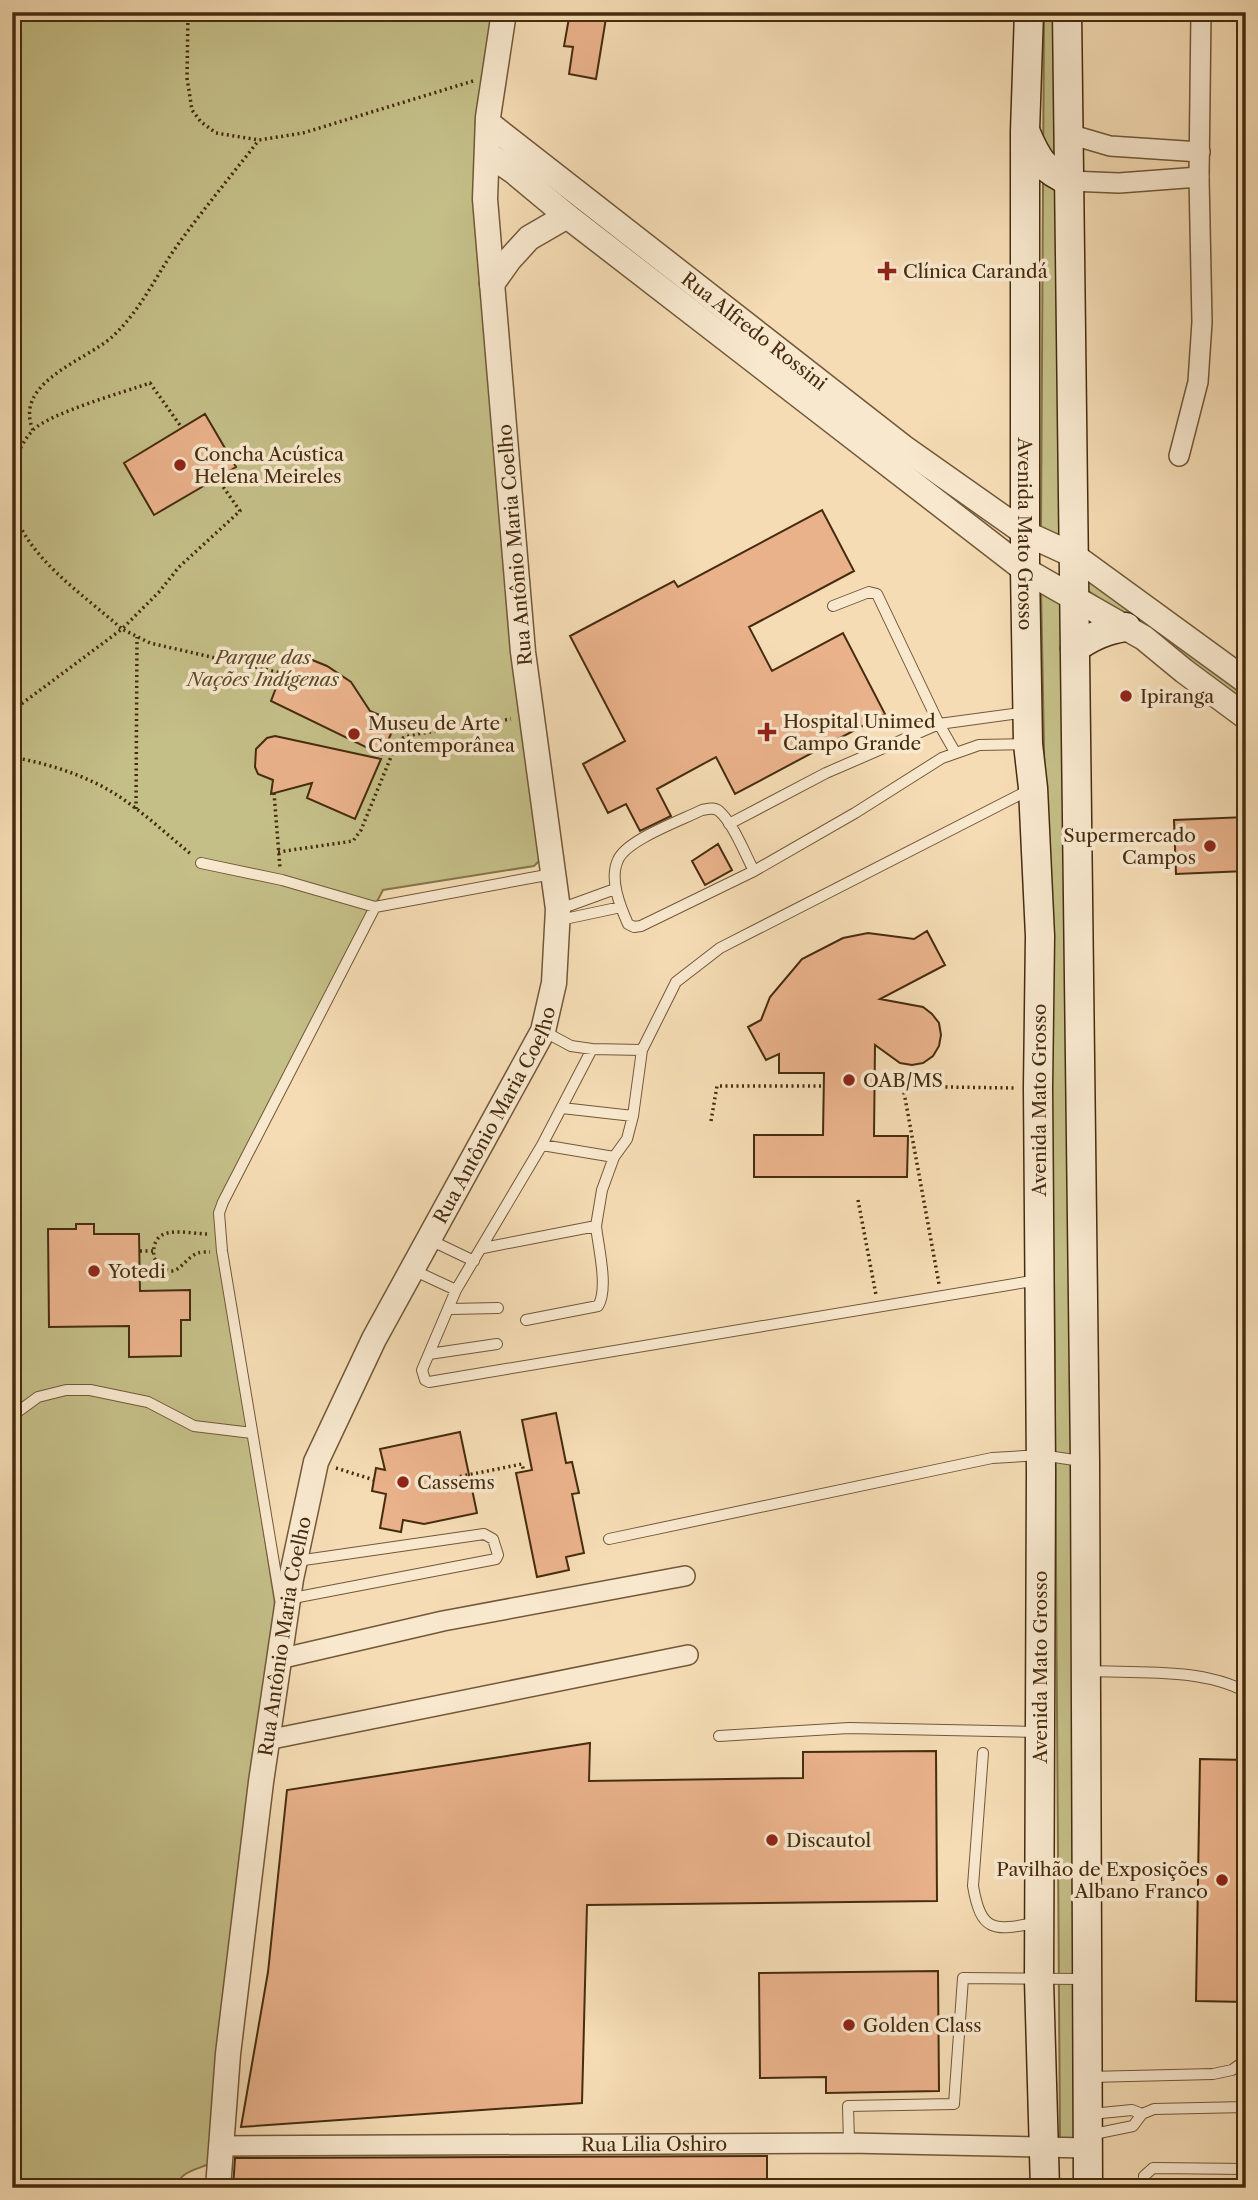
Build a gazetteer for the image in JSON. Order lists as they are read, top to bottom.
{
  "streets": {
    "main road": ["Avenida Mato Grosso"],
    "street": ["Rua Alfredo Rossini", "Rua Antônio Maria Coelho", "Rua Lilia Oshiro"]
  },
  "crossings": [
    ["Rua Alfredo Rossini", "Avenida Mato Grosso"],
    ["Rua Alfredo Rossini", "Rua Antônio Maria Coelho"],
    ["Avenida Mato Grosso", "Rua Lilia Oshiro"],
    ["Rua Antônio Maria Coelho", "Rua Lilia Oshiro"]
  ],
  "parks": ["Parque das Nações Indígenas"],
  "places": {
    "health": ["Clínica Carandá", "Hospital Unimed Campo Grande"],
    "other": [
      "Concha Acústica Helena Meireles",
      "Ipiranga",
      "Museu de Arte Contemporânea",
      "Supermercado Campos",
      "OAB/MS",
      "Yotedi",
      "Cassems",
      "Discautol",
      "Pavilhão de Exposições Albano Franco",
      "Golden Class"
    ]
  }
}
